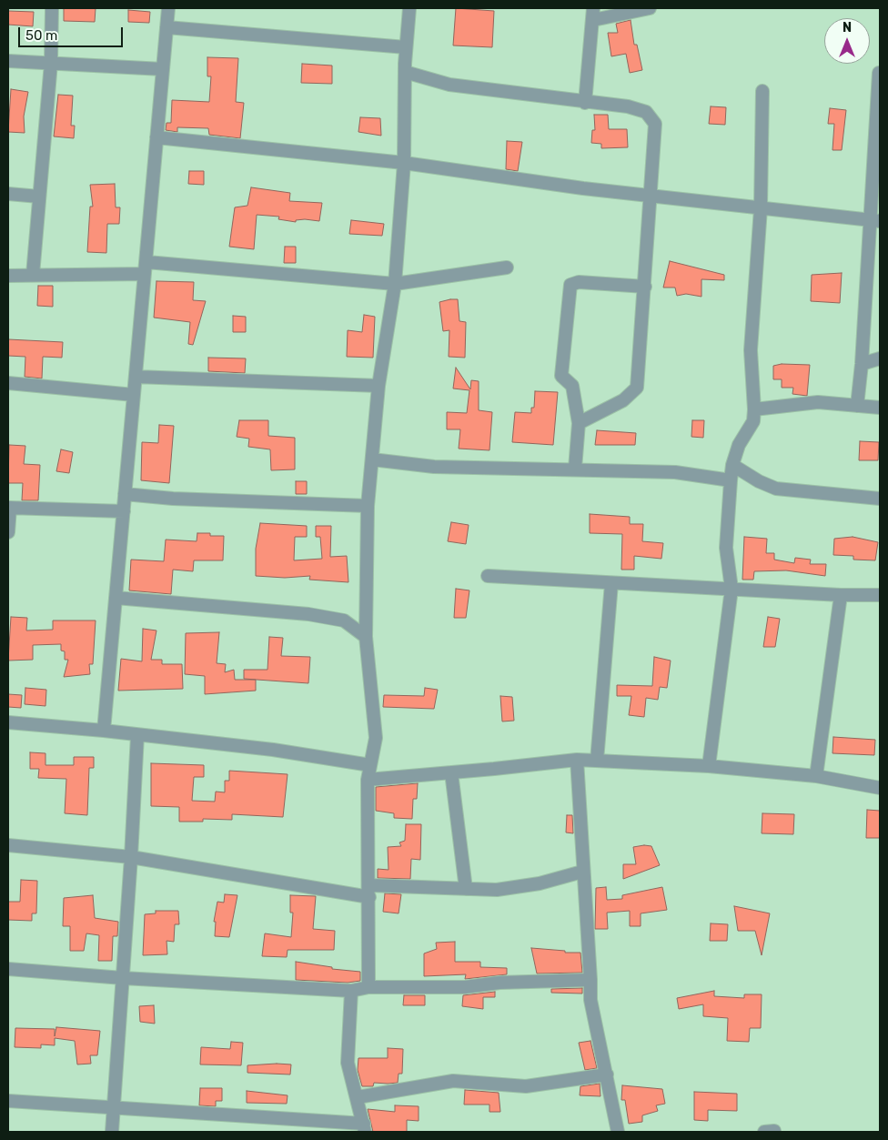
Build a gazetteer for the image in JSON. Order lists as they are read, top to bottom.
{
  "scale_bar": "50 m",
  "north": "top"
}
